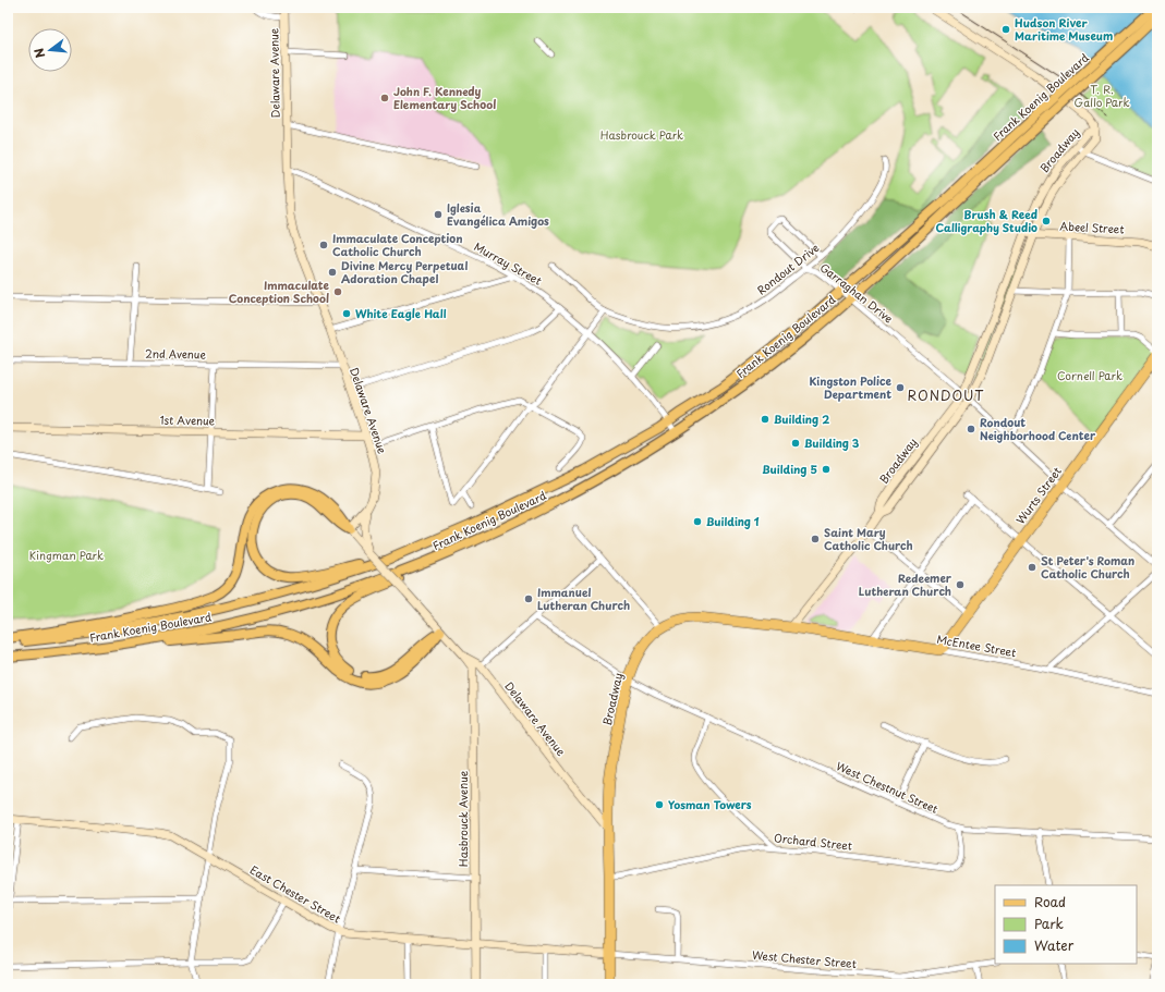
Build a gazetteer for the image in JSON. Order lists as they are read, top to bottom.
{
  "streets": {
    "highway": ["Broadway", "Wurts Street", "McEntee Street"],
    "main road": ["Frank Koenig Boulevard"],
    "street": [
      "Delaware Avenue",
      "Abeel Street",
      "Murray Street",
      "Rondout Drive",
      "Garraghan Drive",
      "2nd Avenue",
      "1st Avenue",
      "West Chestnut Street",
      "Hasbrouck Avenue",
      "Orchard Street",
      "East Chester Street",
      "West Chester Street"
    ]
  },
  "crossings": [
    ["Delaware Avenue", "Broadway"],
    ["Delaware Avenue", "Murray Street"],
    ["Delaware Avenue", "2nd Avenue"],
    ["Delaware Avenue", "1st Avenue"],
    ["Delaware Avenue", "Hasbrouck Avenue"],
    ["Frank Koenig Boulevard", "Murray Street"],
    ["Frank Koenig Boulevard", "Garraghan Drive"],
    ["Broadway", "Abeel Street"],
    ["Broadway", "Garraghan Drive"],
    ["Broadway", "McEntee Street"],
    ["Broadway", "West Chestnut Street"],
    ["Broadway", "Orchard Street"],
    ["Broadway", "East Chester Street"],
    ["Broadway", "West Chester Street"],
    ["Rondout Drive", "Garraghan Drive"],
    ["Garraghan Drive", "Wurts Street"],
    ["Wurts Street", "McEntee Street"],
    ["West Chestnut Street", "Orchard Street"],
    ["Hasbrouck Avenue", "East Chester Street"],
    ["East Chester Street", "West Chester Street"]
  ],
  "districts": ["RONDOUT"],
  "parks": [
    "T. R. Gallo Park",
    "Hasbrouck Park",
    "Cornell Park",
    "Kingman Park"
  ],
  "places": [
    "Hudson River Maritime Museum",
    "John F. Kennedy Elementary School",
    "Iglesia Evangélica Amigos",
    "Brush & Reed Calligraphy Studio",
    "Immaculate Conception Catholic Church",
    "Divine Mercy Perpetual Adoration Chapel",
    "Immaculate Conception School",
    "White Eagle Hall",
    "Kingston Police Department",
    "Building 2",
    "Rondout Neighborhood Center",
    "Building 3",
    "Building 5",
    "Building 1",
    "Saint Mary Catholic Church",
    "St Peter's Roman Catholic Church",
    "Redeemer Lutheran Church",
    "Immanuel Lutheran Church",
    "Yosman Towers"
  ],
  "legend": ["Road", "Park", "Water"],
  "north": "left"
}
